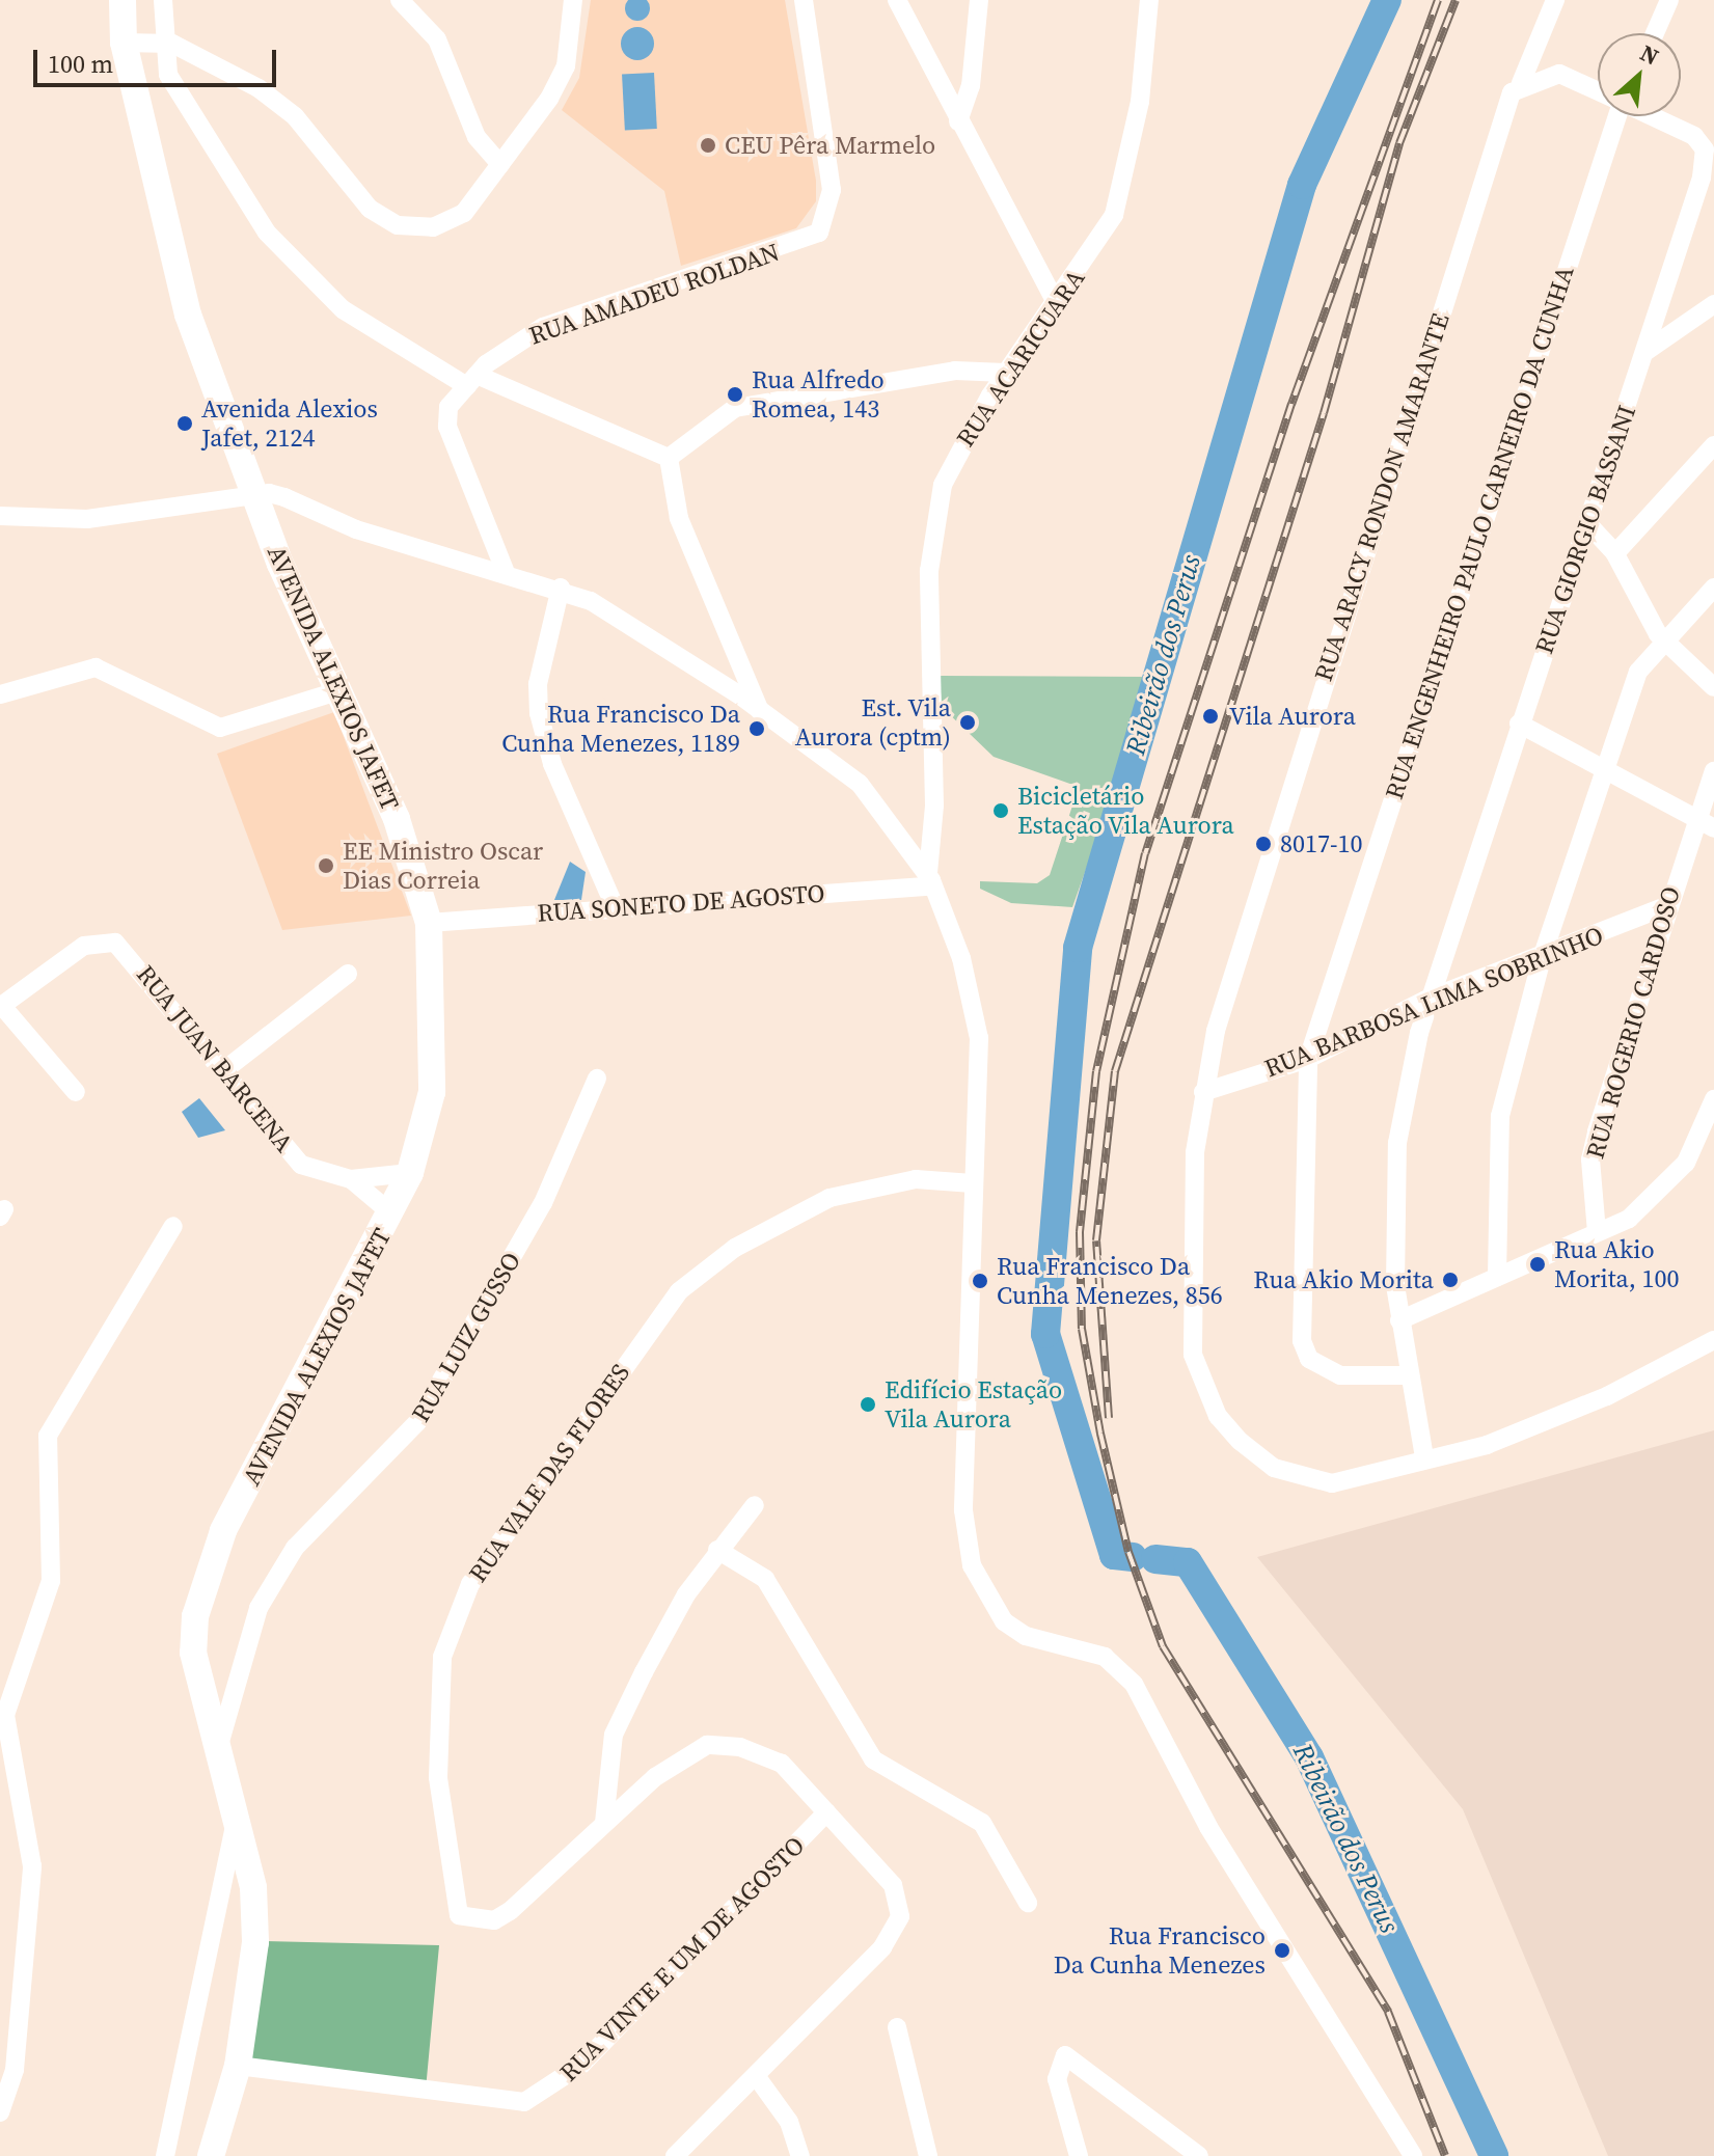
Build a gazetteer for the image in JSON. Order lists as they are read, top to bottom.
{
  "streets": {
    "main road": ["AVENIDA ALEXIOS JAFET"],
    "street": [
      "RUA AMADEU ROLDAN",
      "RUA ACARICUARA",
      "RUA ARACY RONDON AMARANTE",
      "RUA GIORGIO BASSANI",
      "RUA ENGENHEIRO PAULO CARNEIRO DA CUNHA",
      "RUA SONETO DE AGOSTO",
      "RUA BARBOSA LIMA SOBRINHO",
      "RUA ROGERIO CARDOSO",
      "RUA JUAN BARCENA",
      "RUA LUIZ GUSSO",
      "RUA VALE DAS FLORES",
      "RUA VINTE E UM DE AGOSTO"
    ]
  },
  "crossings": [
    ["RUA ACARICUARA", "RUA SONETO DE AGOSTO"],
    ["RUA ARACY RONDON AMARANTE", "RUA BARBOSA LIMA SOBRINHO"],
    ["RUA GIORGIO BASSANI", "RUA ENGENHEIRO PAULO CARNEIRO DA CUNHA"],
    ["RUA GIORGIO BASSANI", "RUA BARBOSA LIMA SOBRINHO"],
    ["RUA ENGENHEIRO PAULO CARNEIRO DA CUNHA", "RUA BARBOSA LIMA SOBRINHO"],
    ["AVENIDA ALEXIOS JAFET", "RUA SONETO DE AGOSTO"],
    ["AVENIDA ALEXIOS JAFET", "RUA JUAN BARCENA"],
    ["AVENIDA ALEXIOS JAFET", "RUA LUIZ GUSSO"],
    ["AVENIDA ALEXIOS JAFET", "RUA VINTE E UM DE AGOSTO"],
    ["RUA BARBOSA LIMA SOBRINHO", "RUA ROGERIO CARDOSO"],
    ["RUA VALE DAS FLORES", "RUA VINTE E UM DE AGOSTO"]
  ],
  "water": ["Ribeirão dos Perus"],
  "places": [
    "CEU Pêra Marmelo",
    "Rua Alfredo Romea, 143",
    "Avenida Alexios Jafet, 2124",
    "Vila Aurora",
    "Est. Vila Aurora (cptm)",
    "Rua Francisco Da Cunha Menezes, 1189",
    "Bicicletário Estação Vila Aurora",
    "8017-10",
    "EE Ministro Oscar Dias Correia",
    "Rua Akio Morita, 100",
    "Rua Akio Morita",
    "Rua Francisco Da Cunha Menezes, 856",
    "Edifício Estação Vila Aurora",
    "Rua Francisco Da Cunha Menezes"
  ],
  "scale_bar": "100 m",
  "north": "top right"
}
